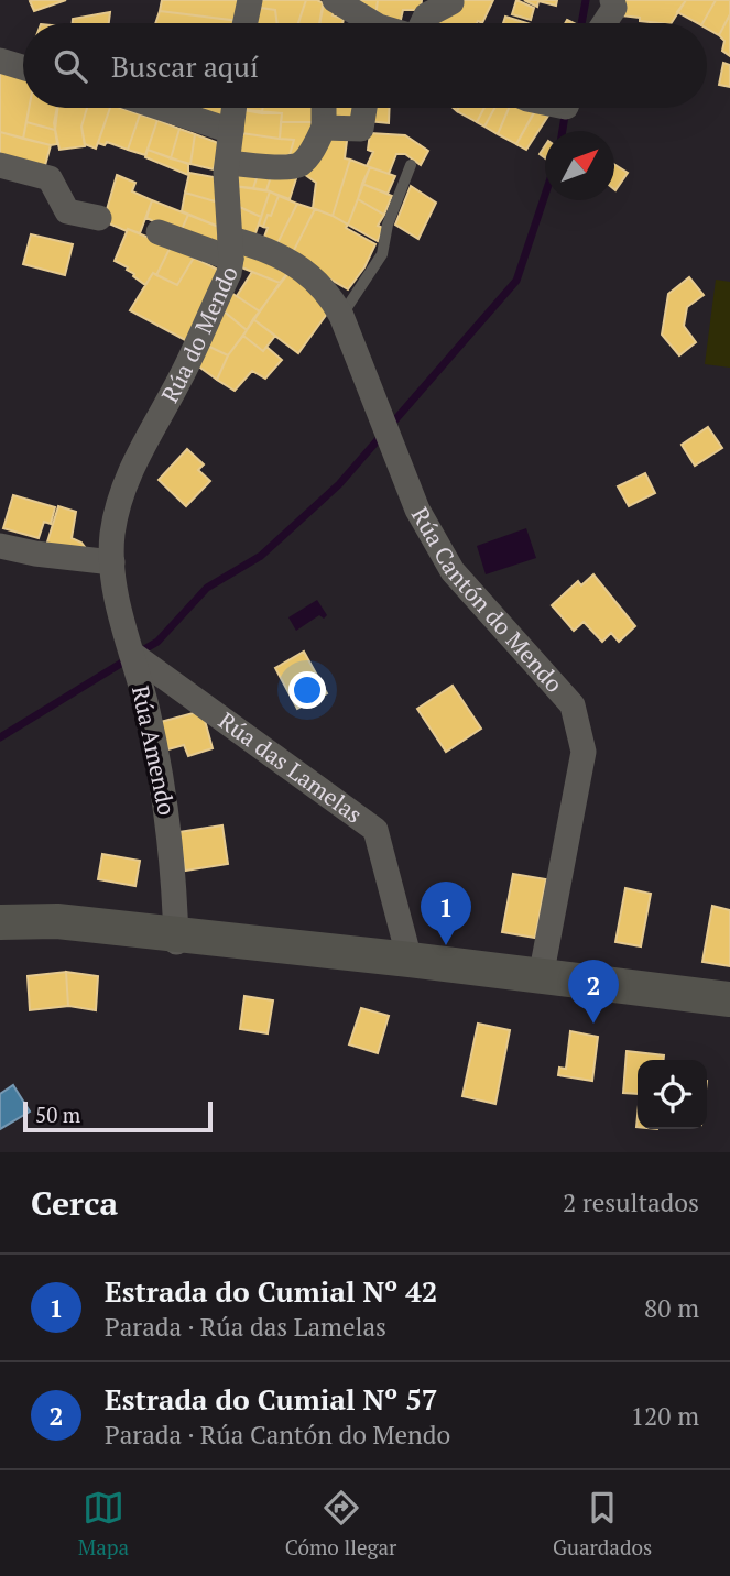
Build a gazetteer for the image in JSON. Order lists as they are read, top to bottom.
{
  "streets": {
    "street": [
      "Rúa do Mendo",
      "Rúa Cantón do Mendo",
      "Rúa Amendo",
      "Rúa das Lamelas"
    ]
  },
  "crossings": [
    ["Rúa do Mendo", "Rúa Cantón do Mendo"],
    ["Rúa do Mendo", "Rúa Amendo"],
    ["Rúa Amendo", "Rúa das Lamelas"]
  ],
  "scale_bar": "50 m",
  "north": "top right",
  "page": {
    "search": "Buscar aquí",
    "pins": ["1", "2"],
    "scale": "50 m",
    "heading": ["Cerca", "2 resultados"],
    "list": [
      {
        "mark": "1",
        "name": "Estrada do Cumial Nº 42",
        "note": "Parada · Rúa das Lamelas",
        "value": "80 m"
      },
      {
        "mark": "2",
        "name": "Estrada do Cumial Nº 57",
        "note": "Parada · Rúa Cantón do Mendo",
        "value": "120 m"
      }
    ],
    "nav": ["Mapa", "Cómo llegar", "Guardados"]
  }
}
